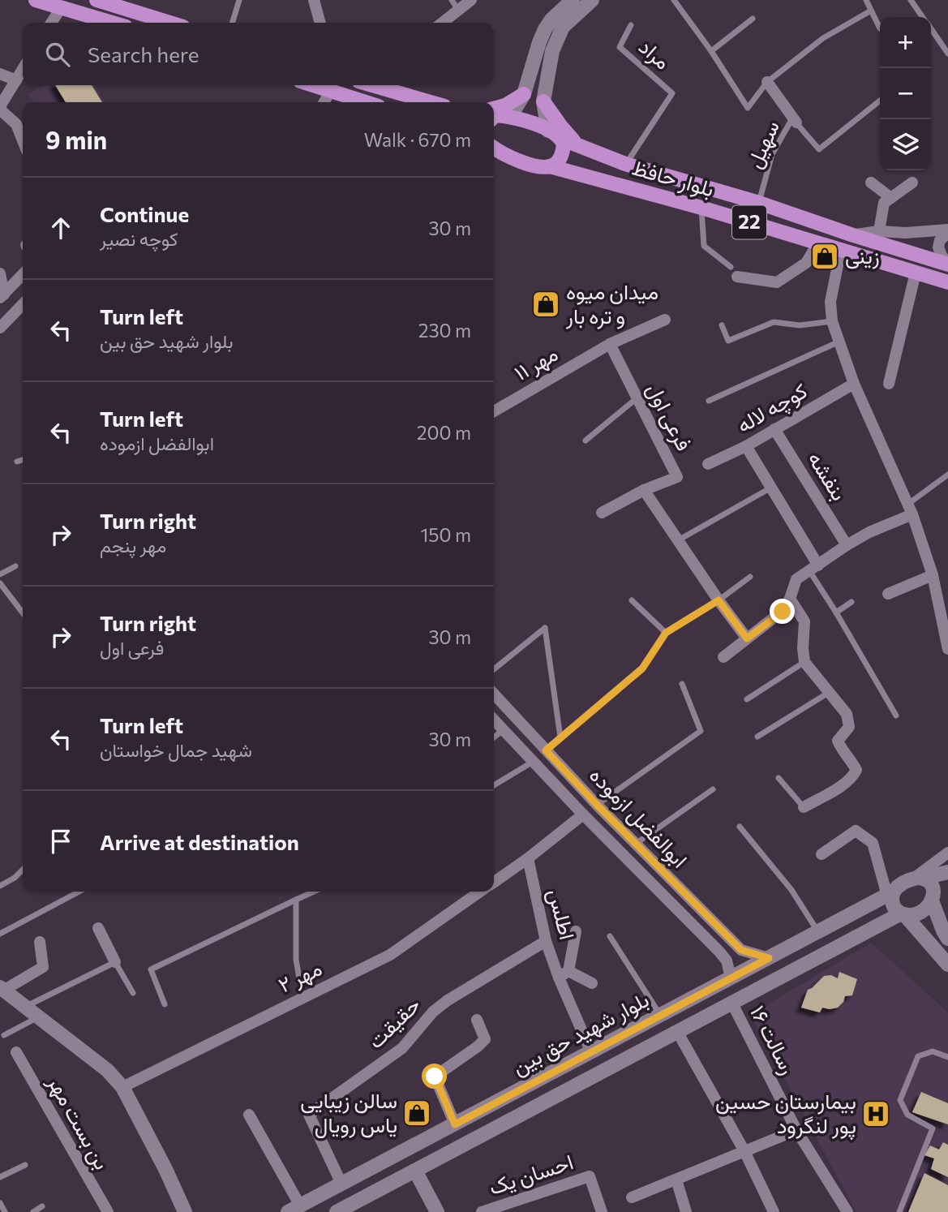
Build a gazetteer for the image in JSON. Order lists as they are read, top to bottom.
{
  "streets": {
    "main road": ["بلوار حافظ", "22", "بلوار شهید حق بین"],
    "street": [
      "مهر ۱۱",
      "کوچه لاله",
      "فرعی اول",
      "بنفشه",
      "ابوالفضل ازموده",
      "اطلس",
      "مهر ۲",
      "حقیقت",
      "رسالت ۱۶",
      "بن بست مهر",
      "احسان یک"
    ],
    "lane": ["مراد", "سهیل"]
  },
  "crossings": [
    ["مراد", "بلوار حافظ"],
    ["سهیل", "بلوار حافظ"],
    ["بلوار حافظ", "22"],
    ["مهر ۱۱", "فرعی اول"],
    ["کوچه لاله", "بنفشه"],
    ["ابوالفضل ازموده", "بلوار شهید حق بین"],
    ["اطلس", "حقیقت"],
    ["اطلس", "بلوار شهید حق بین"],
    ["حقیقت", "بلوار شهید حق بین"],
    ["بلوار شهید حق بین", "رسالت ۱۶"]
  ],
  "places": {
    "shop": ["زینی", "میدان میوه و تره بار", "سالن زیبایی یاس رویال"],
    "hospital": ["بیمارستان حسین پور لنگرود"]
  },
  "page": {
    "map_buttons": ["+", "−"],
    "search": "Search here",
    "heading": ["9 min", "Walk · 670 m"],
    "list": [
      ["Continue", "کوچه نصیر", "30 m"],
      ["Turn left", "بلوار شهید حق بین", "230 m"],
      ["Turn left", "ابوالفضل ازموده", "200 m"],
      ["Turn right", "مهر پنجم", "150 m"],
      ["Turn right", "فرعی اول", "30 m"],
      ["Turn left", "شهید جمال خواستان", "30 m"],
      "Arrive at destination"
    ]
  }
}
